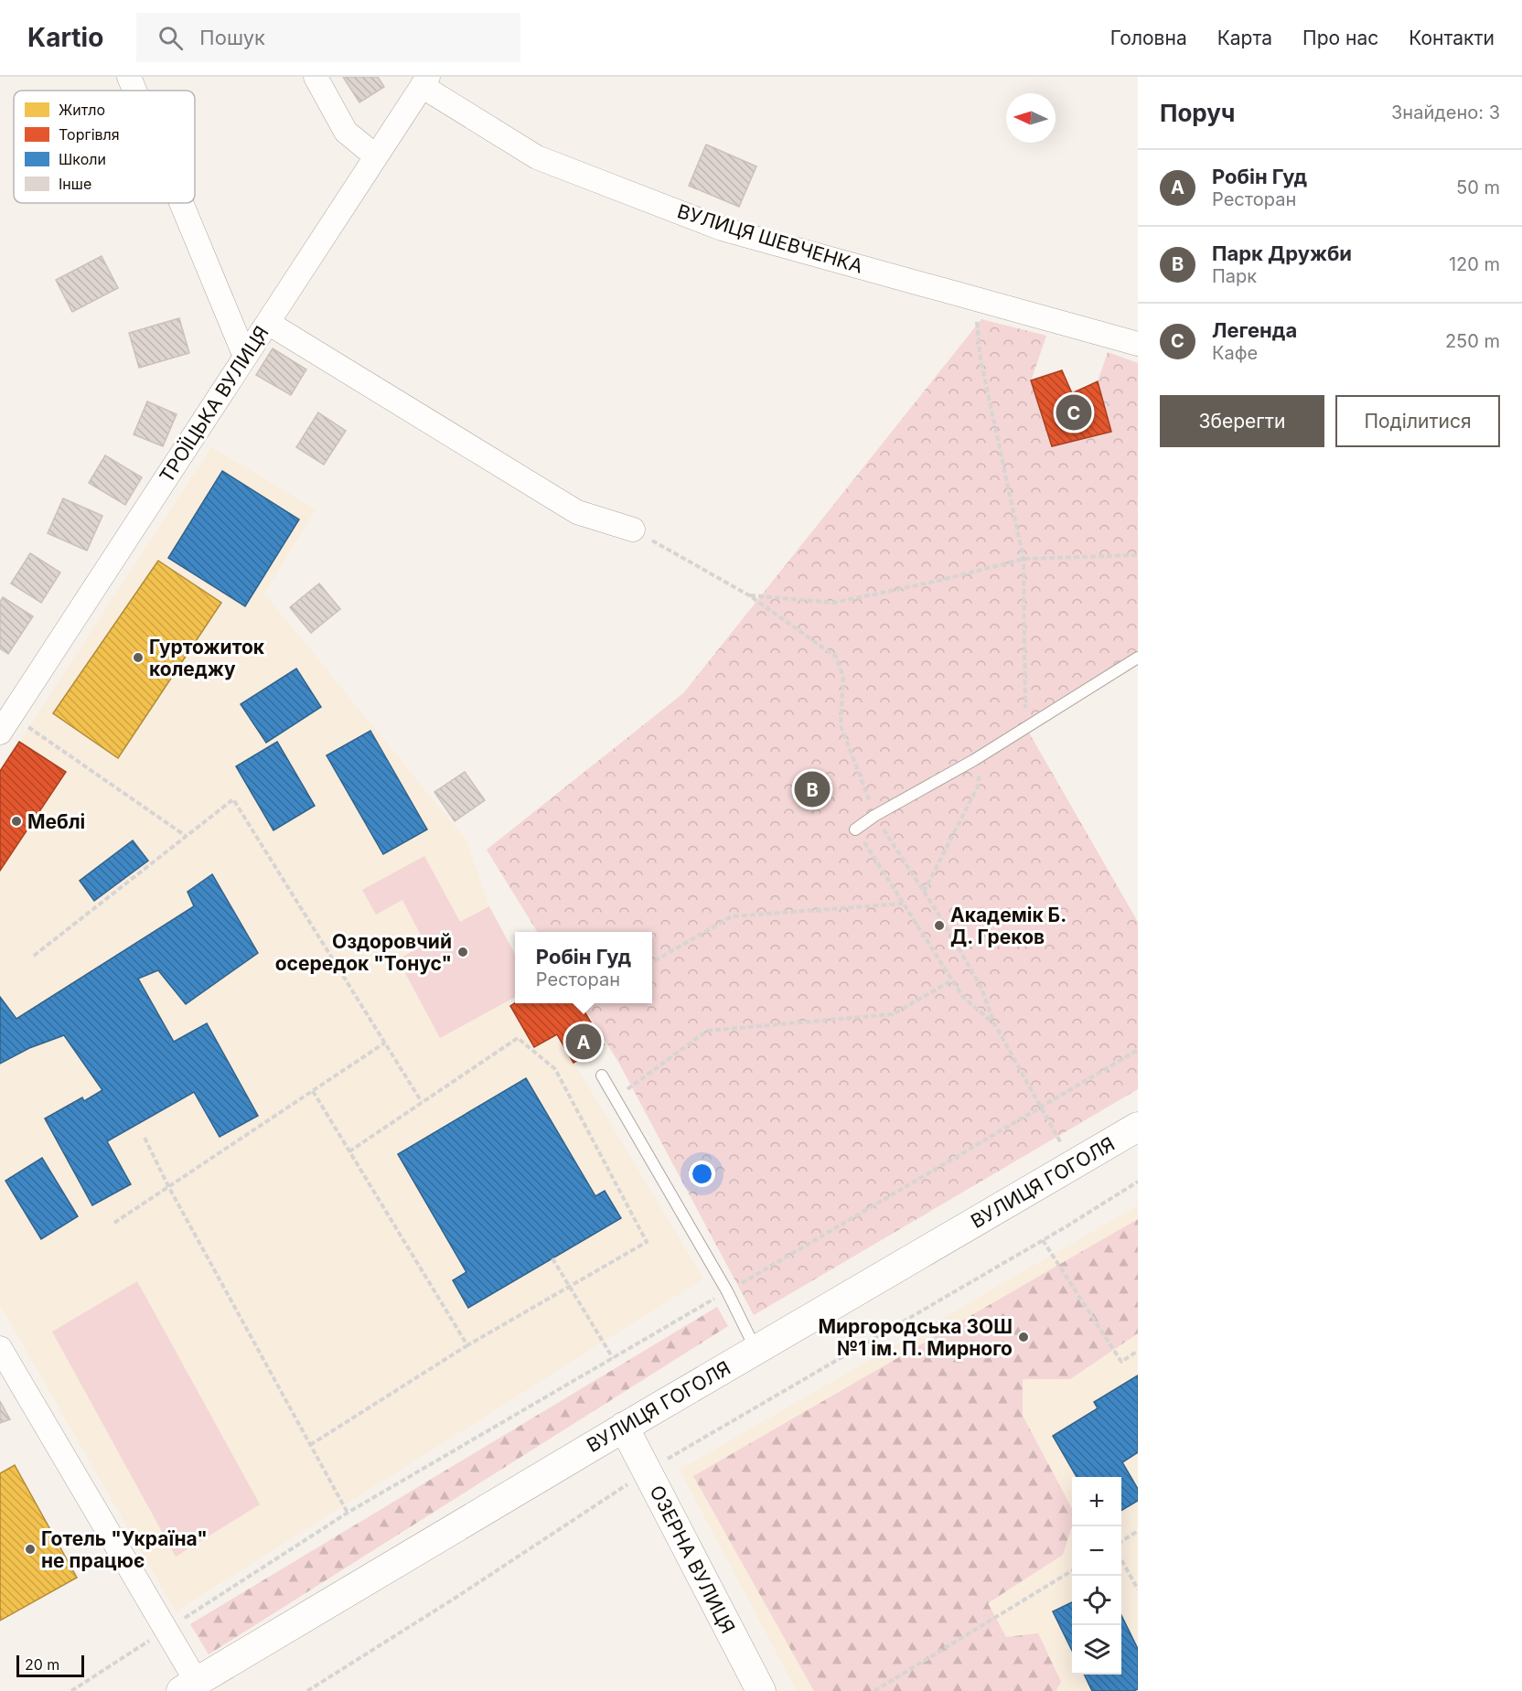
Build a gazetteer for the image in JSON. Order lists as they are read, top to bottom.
{
  "streets": {
    "street": [
      "ВУЛИЦЯ ШЕВЧЕНКА",
      "ТРОЇЦЬКА ВУЛИЦЯ",
      "ВУЛИЦЯ ГОГОЛЯ",
      "ОЗЕРНА ВУЛИЦЯ"
    ]
  },
  "crossings": [
    ["ВУЛИЦЯ ШЕВЧЕНКА", "ТРОЇЦЬКА ВУЛИЦЯ"],
    ["ВУЛИЦЯ ГОГОЛЯ", "ОЗЕРНА ВУЛИЦЯ"]
  ],
  "places": [
    "Гуртожиток коледжу",
    "Меблі",
    "Академік Б. Д. Греков",
    "Оздоровчий осередок \"Тонус\"",
    "Миргородська ЗОШ №1 ім. П. Мирного",
    "Готель \"Україна\" не працює"
  ],
  "legend": [
    "Житло",
    "Торгівля",
    "Школи",
    "Інше"
  ],
  "scale_bar": "20 m",
  "north": "left",
  "page": {
    "header": "Kartio",
    "search": "Пошук",
    "nav": [
      "Головна",
      "Карта",
      "Про нас",
      "Контакти"
    ],
    "heading": ["Поруч", "Знайдено: 3"],
    "list": [
      {
        "mark": "A",
        "name": "Робін Гуд",
        "note": "Ресторан",
        "value": "50 m"
      },
      {
        "mark": "B",
        "name": "Парк Дружби",
        "note": "Парк",
        "value": "120 m"
      },
      {
        "mark": "C",
        "name": "Легенда",
        "note": "Кафе",
        "value": "250 m"
      }
    ],
    "buttons": ["Зберегти", "Поділитися"],
    "pins": ["C", "B", "A"],
    "popup": ["Робін Гуд", "Ресторан"],
    "map_buttons": ["+", "−"],
    "scale": "20 m"
  }
}
